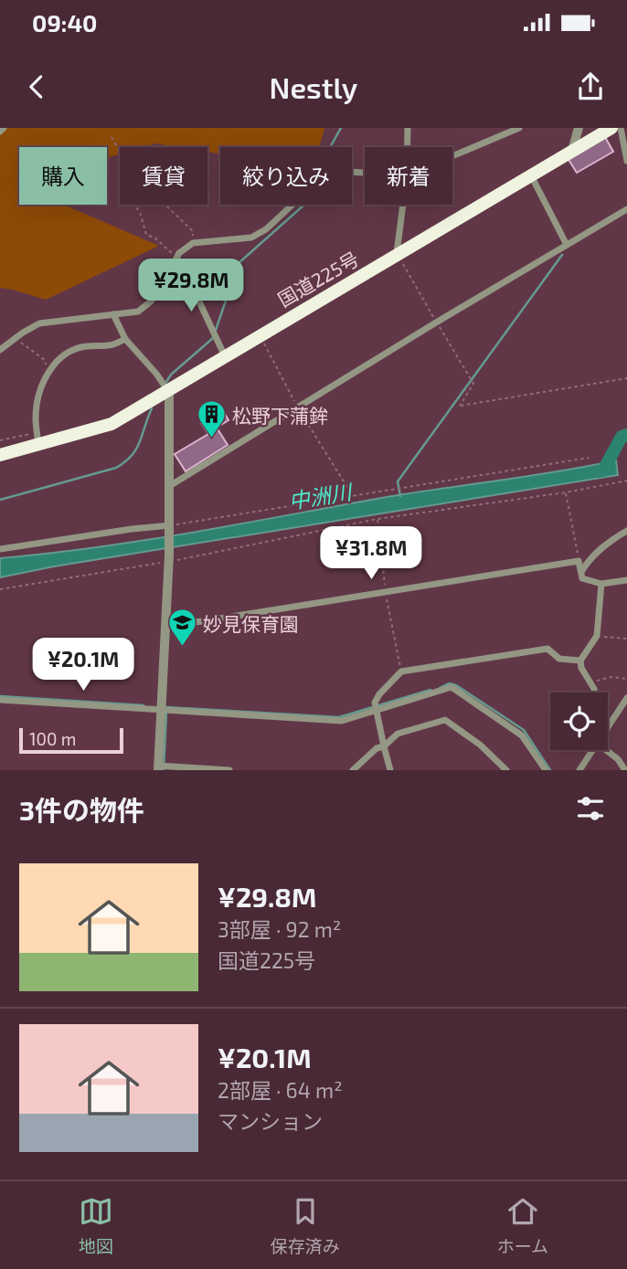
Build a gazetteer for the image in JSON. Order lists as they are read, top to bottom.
{
  "streets": {
    "highway": ["国道225号"]
  },
  "water": ["中洲川"],
  "places": {
    "building": ["松野下蒲鉾"],
    "school or university": ["妙見保育園"]
  },
  "scale_bar": "100 m",
  "page": {
    "status": "09:40",
    "header": "Nestly",
    "chip": [
      "購入",
      "賃貸",
      "絞り込み",
      "新着"
    ],
    "price": ["¥29.8M", "¥31.8M", "¥20.1M"],
    "scale": "100 m",
    "heading": "3件の物件",
    "list": [
      {
        "name": "¥29.8M",
        "note": "3部屋 · 92 m² · 国道225号"
      },
      {
        "name": "¥20.1M",
        "note": "2部屋 · 64 m² · マンション"
      }
    ],
    "tabs": ["地図", "保存済み", "ホーム"]
  }
}
